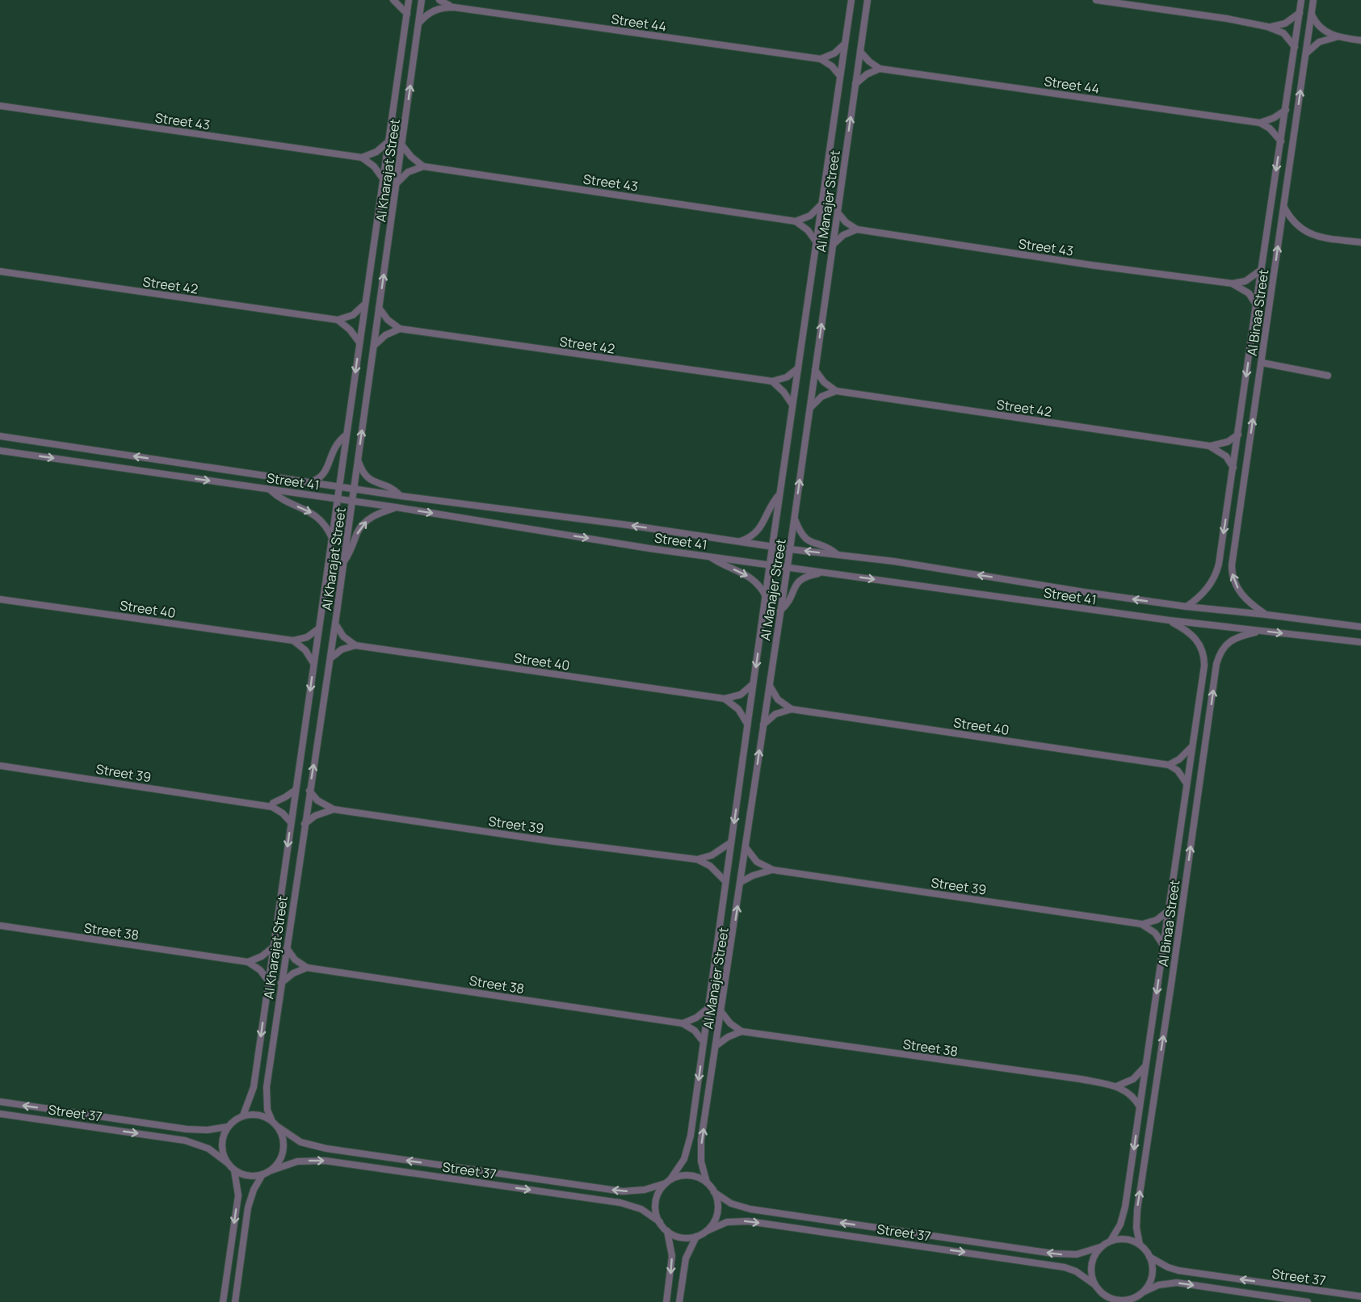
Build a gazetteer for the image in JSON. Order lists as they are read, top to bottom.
{
  "streets": {
    "street": [
      "Street 44",
      "Street 43",
      "Al Kharajat Street",
      "Al Manajer Street",
      "Street 42",
      "Al Binaa Street",
      "Street 41",
      "Street 40",
      "Street 39",
      "Street 38",
      "Street 37"
    ]
  },
  "crossings": [
    ["Street 44", "Al Kharajat Street"],
    ["Street 43", "Al Binaa Street"],
    ["Al Kharajat Street", "Street 41"],
    ["Al Kharajat Street", "Street 39"],
    ["Al Kharajat Street", "Street 37"],
    ["Al Manajer Street", "Street 41"],
    ["Al Manajer Street", "Street 39"],
    ["Al Manajer Street", "Street 37"],
    ["Street 42", "Al Binaa Street"],
    ["Al Binaa Street", "Street 41"],
    ["Al Binaa Street", "Street 38"],
    ["Al Binaa Street", "Street 37"]
  ]
}
